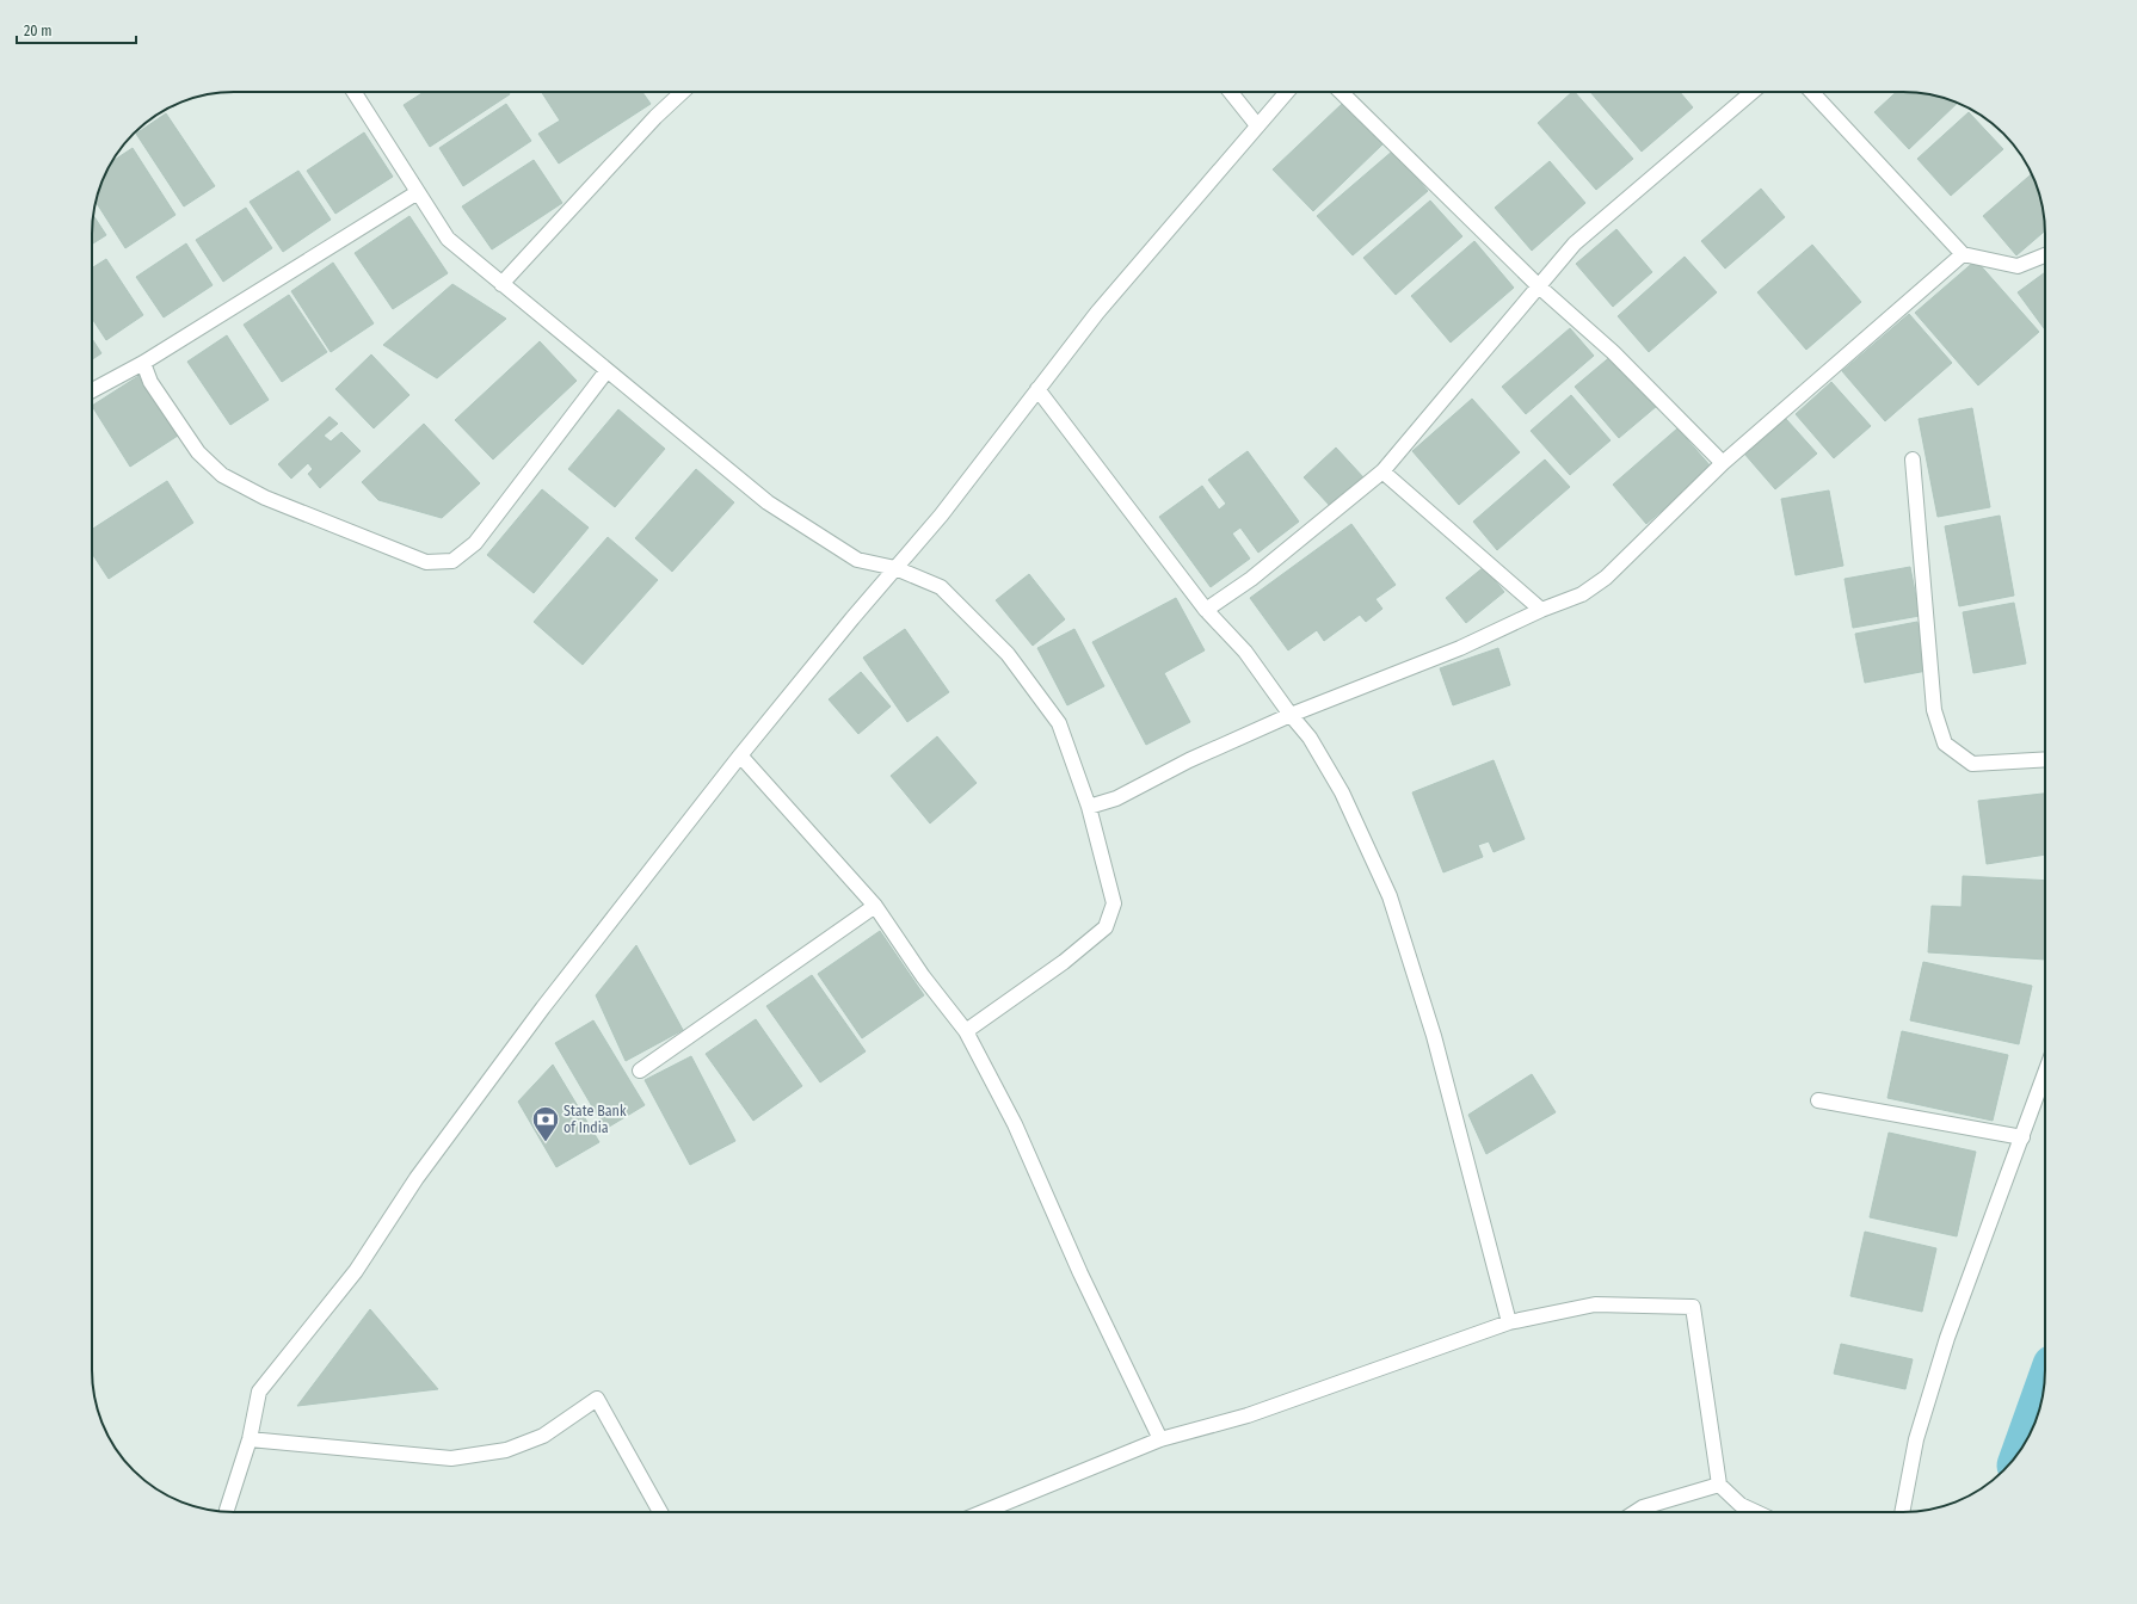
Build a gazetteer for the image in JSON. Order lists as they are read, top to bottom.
{
  "places": {
    "bank": ["State Bank of India"]
  },
  "scale_bar": "20 m"
}
